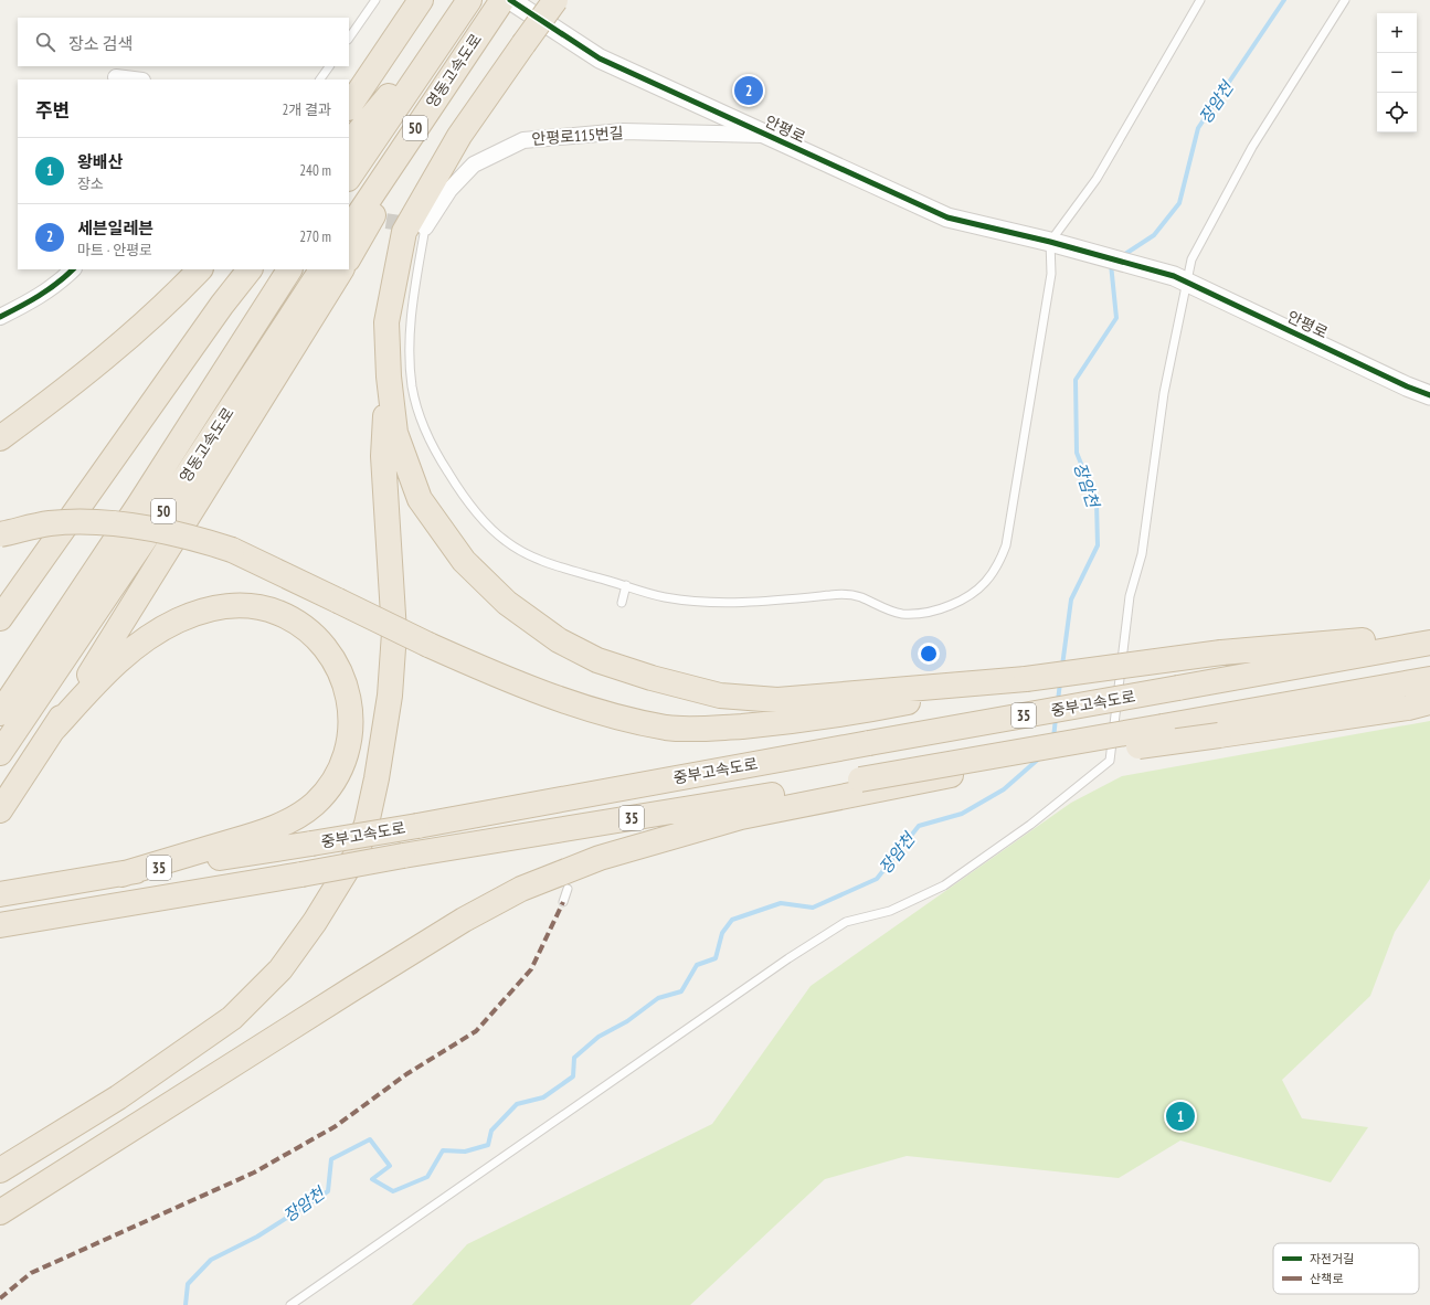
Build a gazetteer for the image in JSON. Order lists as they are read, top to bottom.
{
  "streets": {
    "highway": [
      "영동고속도로",
      "50",
      "중부고속도로",
      "35"
    ],
    "street": ["안평로", "안평로115번길"]
  },
  "crossings": [
    ["안평로", "안평로115번길"]
  ],
  "water": ["장암천"],
  "legend": ["자전거길", "산책로"],
  "page": {
    "map_buttons": ["+", "−"],
    "search": "장소 검색",
    "pins": ["2", "1"],
    "heading": ["주변", "2개 결과"],
    "list": [
      {
        "mark": "1",
        "name": "왕배산",
        "note": "장소",
        "value": "240 m"
      },
      {
        "mark": "2",
        "name": "세븐일레븐",
        "note": "마트 · 안평로",
        "value": "270 m"
      }
    ]
  }
}
